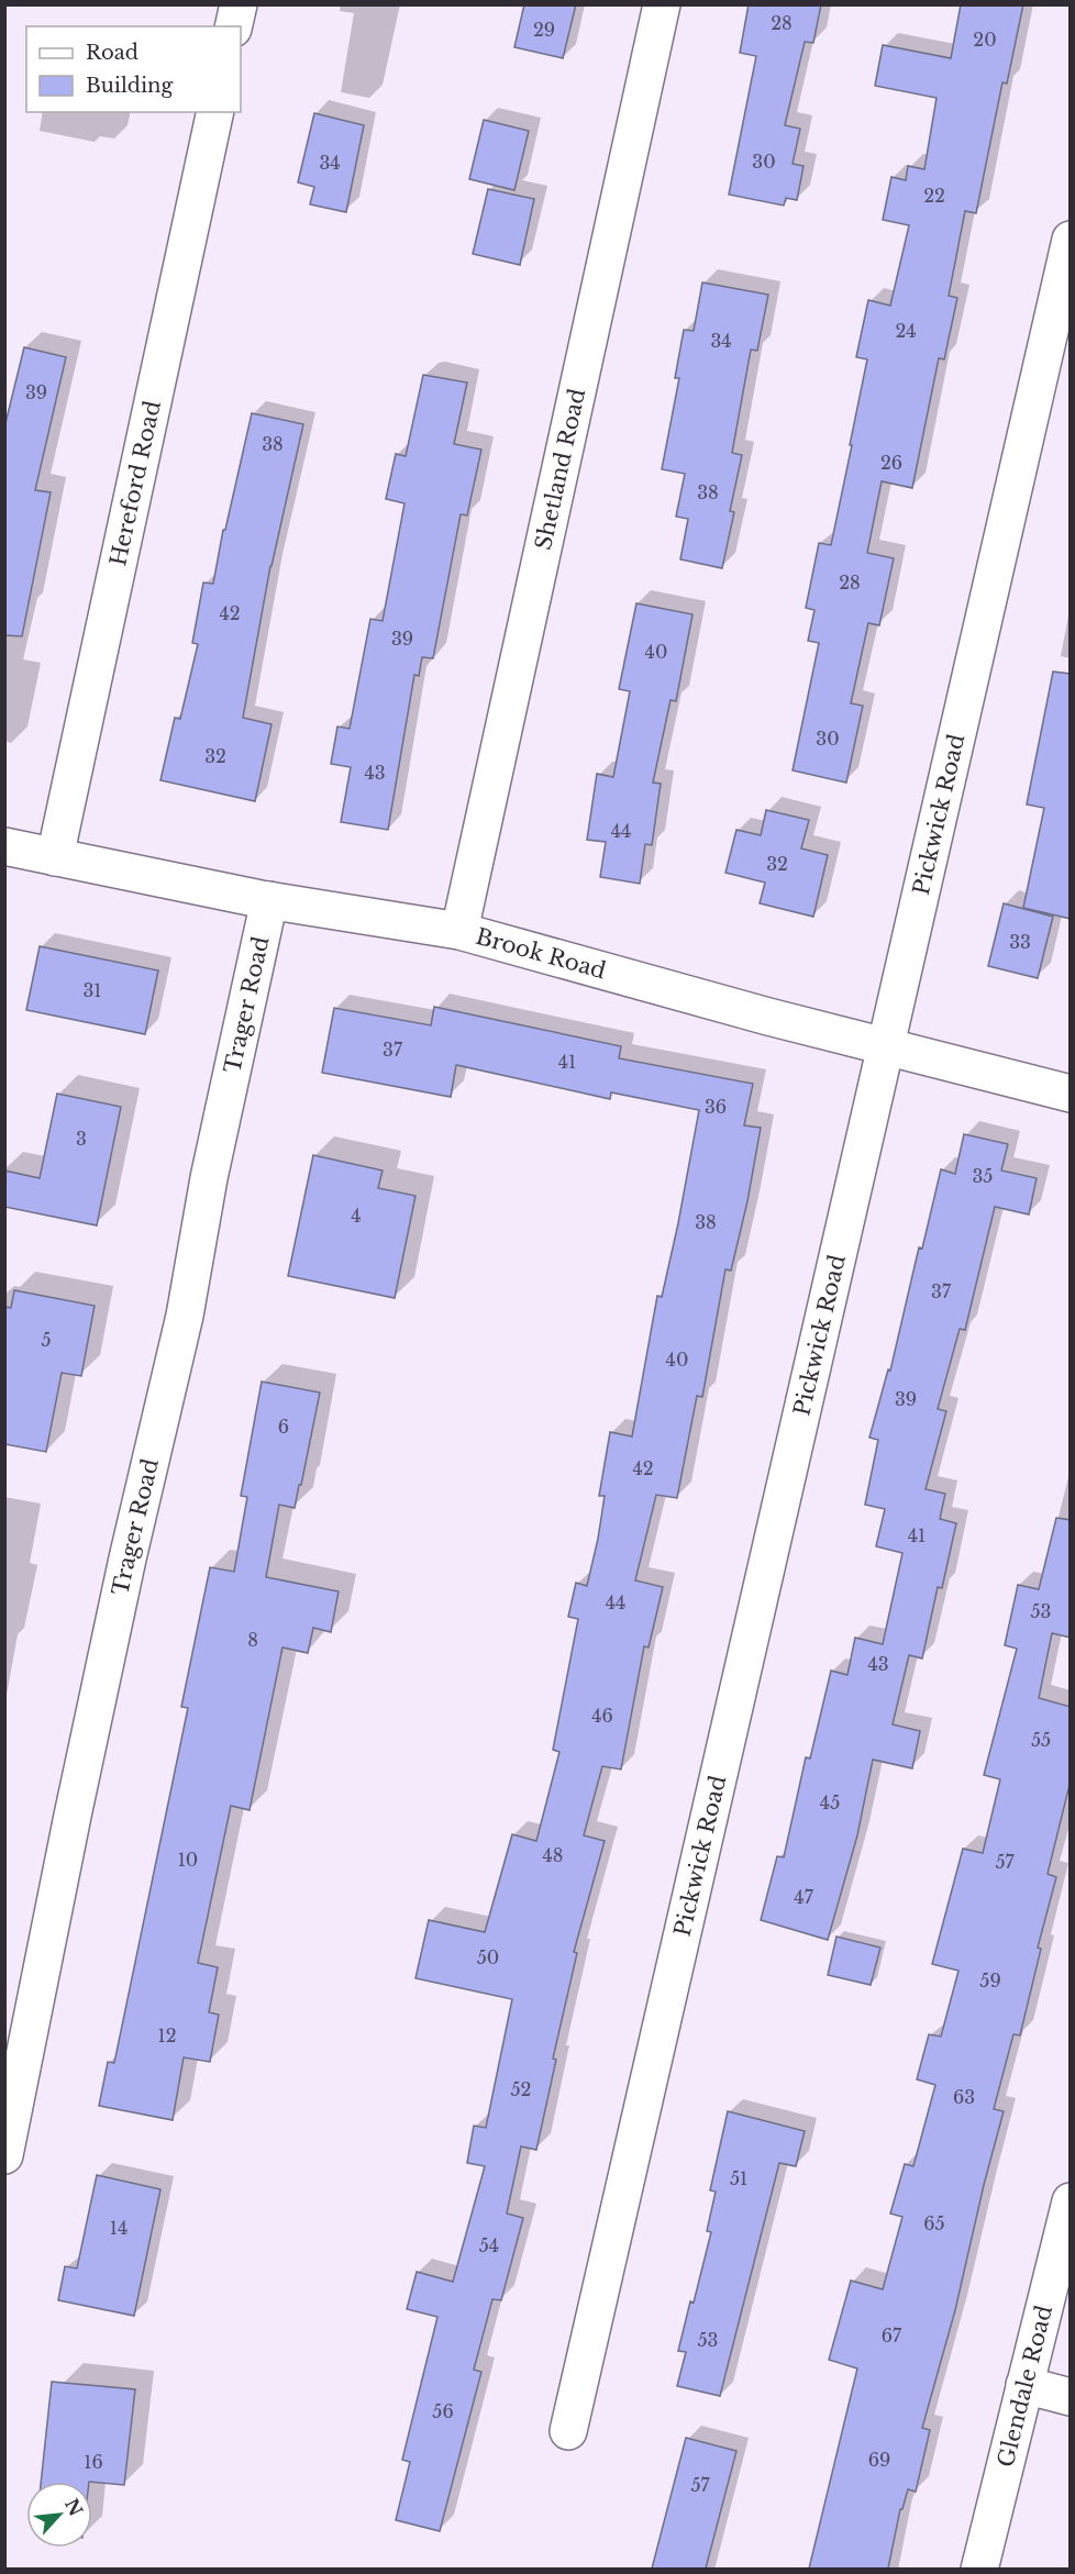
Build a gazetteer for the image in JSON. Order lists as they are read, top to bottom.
{
  "streets": {
    "street": [
      "Shetland Road",
      "Hereford Road",
      "Pickwick Road",
      "Brook Road",
      "Trager Road",
      "Glendale Road"
    ]
  },
  "crossings": [
    ["Shetland Road", "Brook Road"],
    ["Hereford Road", "Brook Road"],
    ["Pickwick Road", "Brook Road"],
    ["Brook Road", "Trager Road"]
  ],
  "house_numbers": [
    "28",
    "29",
    "20",
    "30",
    "34",
    "22",
    "24",
    "34",
    "39",
    "38",
    "26",
    "38",
    "28",
    "42",
    "39",
    "40",
    "30",
    "32",
    "43",
    "44",
    "32",
    "33",
    "31",
    "37",
    "41",
    "36",
    "3",
    "35",
    "4",
    "38",
    "37",
    "5",
    "40",
    "39",
    "6",
    "42",
    "41",
    "44",
    "53",
    "8",
    "43",
    "46",
    "55",
    "45",
    "48",
    "10",
    "57",
    "47",
    "50",
    "59",
    "12",
    "52",
    "63",
    "51",
    "65",
    "14",
    "54",
    "67",
    "53",
    "56",
    "69",
    "16",
    "57"
  ],
  "legend": ["Road", "Building"],
  "north": "top right"
}
